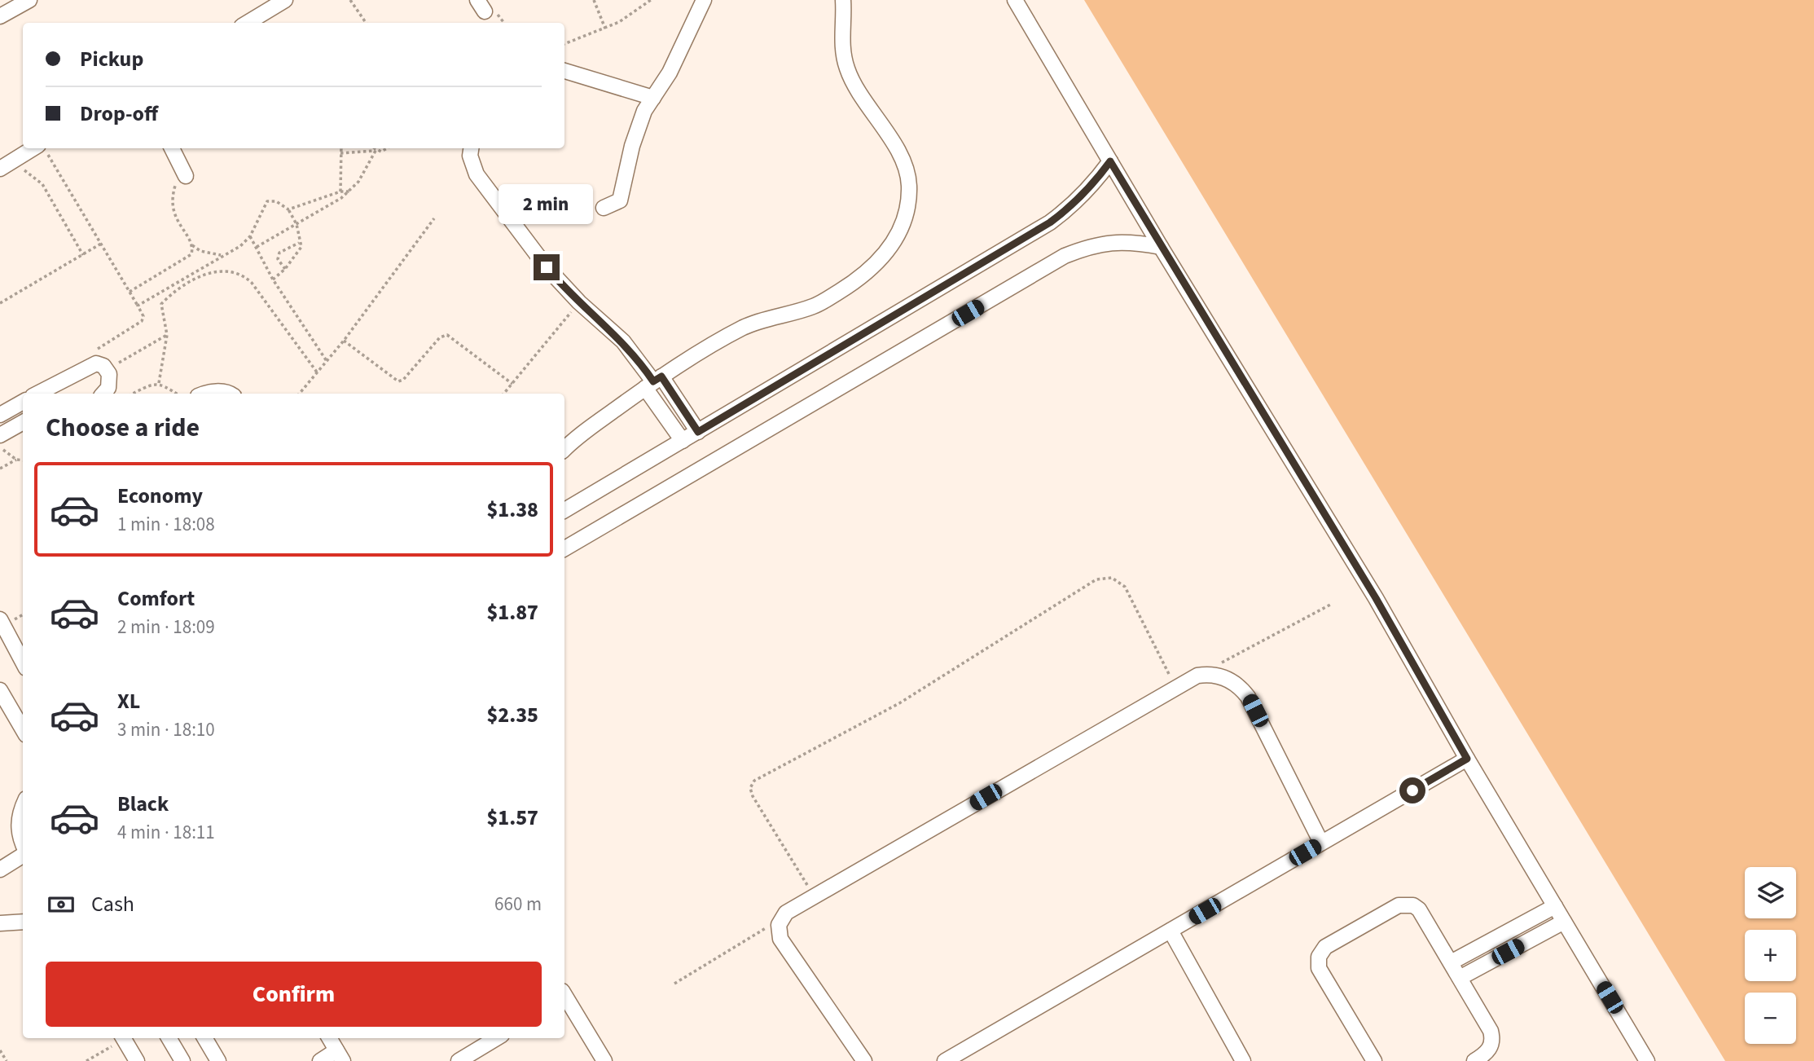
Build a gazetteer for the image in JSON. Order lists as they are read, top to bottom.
{
  "page": {
    "banner": ["Pickup", "Drop-off"],
    "bubble": "2 min",
    "heading": "Choose a ride",
    "list": [
      {
        "name": "Economy",
        "note": "1 min · 18:08",
        "value": "$1.38"
      },
      {
        "name": "Comfort",
        "note": "2 min · 18:09",
        "value": "$1.87"
      },
      {
        "name": "XL",
        "note": "3 min · 18:10",
        "value": "$2.35"
      },
      {
        "name": "Black",
        "note": "4 min · 18:11",
        "value": "$1.57"
      }
    ],
    "map_buttons": ["+", "−"],
    "pay": ["Cash", "660 m"],
    "buttons": "Confirm"
  }
}
